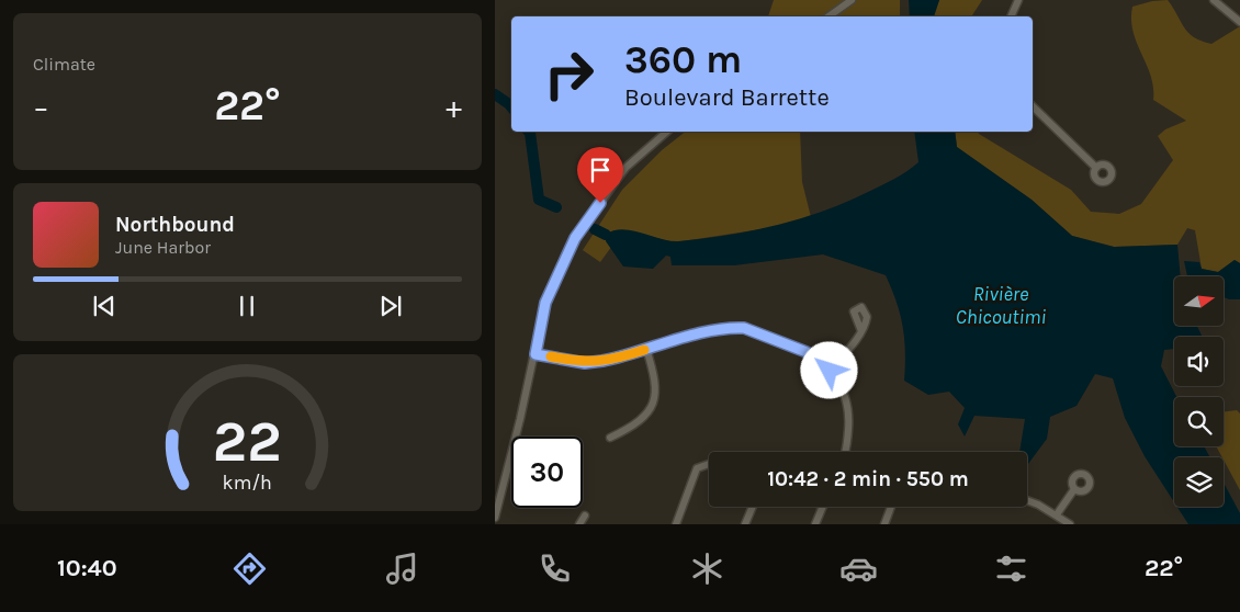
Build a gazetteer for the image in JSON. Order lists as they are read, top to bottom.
{
  "water": ["Rivière Chicoutimi"],
  "north": "right",
  "page": {
    "tile": "Climate",
    "turn": ["360 m", "Boulevard Barrette"],
    "heat": ["−", "22°", "+"],
    "song": ["Northbound", "June Harbor"],
    "limit": "30",
    "trip": "10:42 · 2 min · 550 m",
    "tabs": ["10:40", "22°"],
    "gauge": ["22", "km/h"]
  }
}
